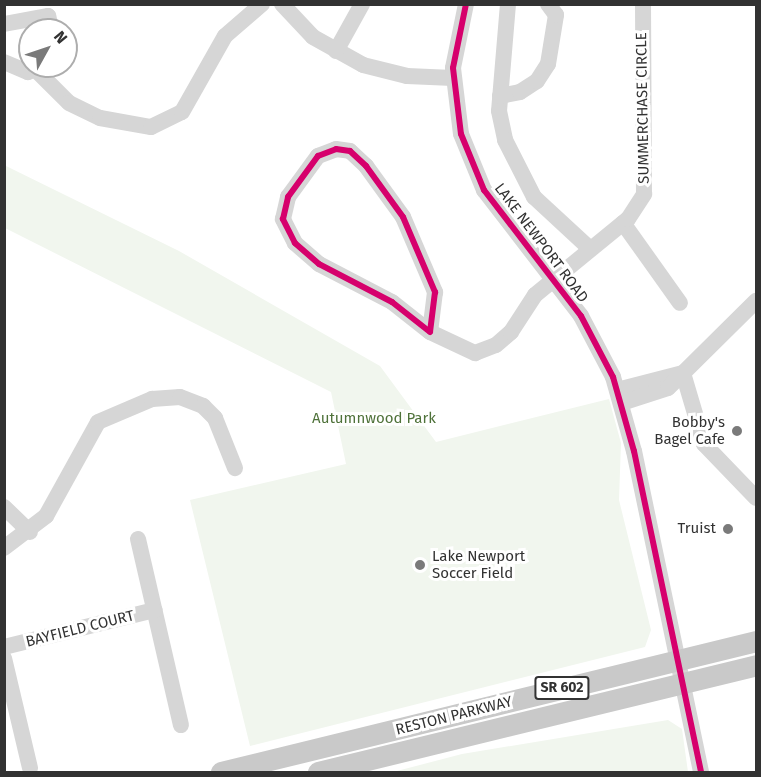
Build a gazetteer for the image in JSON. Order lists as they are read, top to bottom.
{
  "streets": {
    "main road": ["SR 602", "RESTON PARKWAY"],
    "street": ["SUMMERCHASE CIRCLE", "LAKE NEWPORT ROAD", "BAYFIELD COURT"]
  },
  "crossings": [
    ["SUMMERCHASE CIRCLE", "LAKE NEWPORT ROAD"],
    ["LAKE NEWPORT ROAD", "RESTON PARKWAY"]
  ],
  "parks": ["Autumnwood Park"],
  "places": ["Bobby's Bagel Cafe", "Truist", "Lake Newport Soccer Field"],
  "north": "top right"
}
